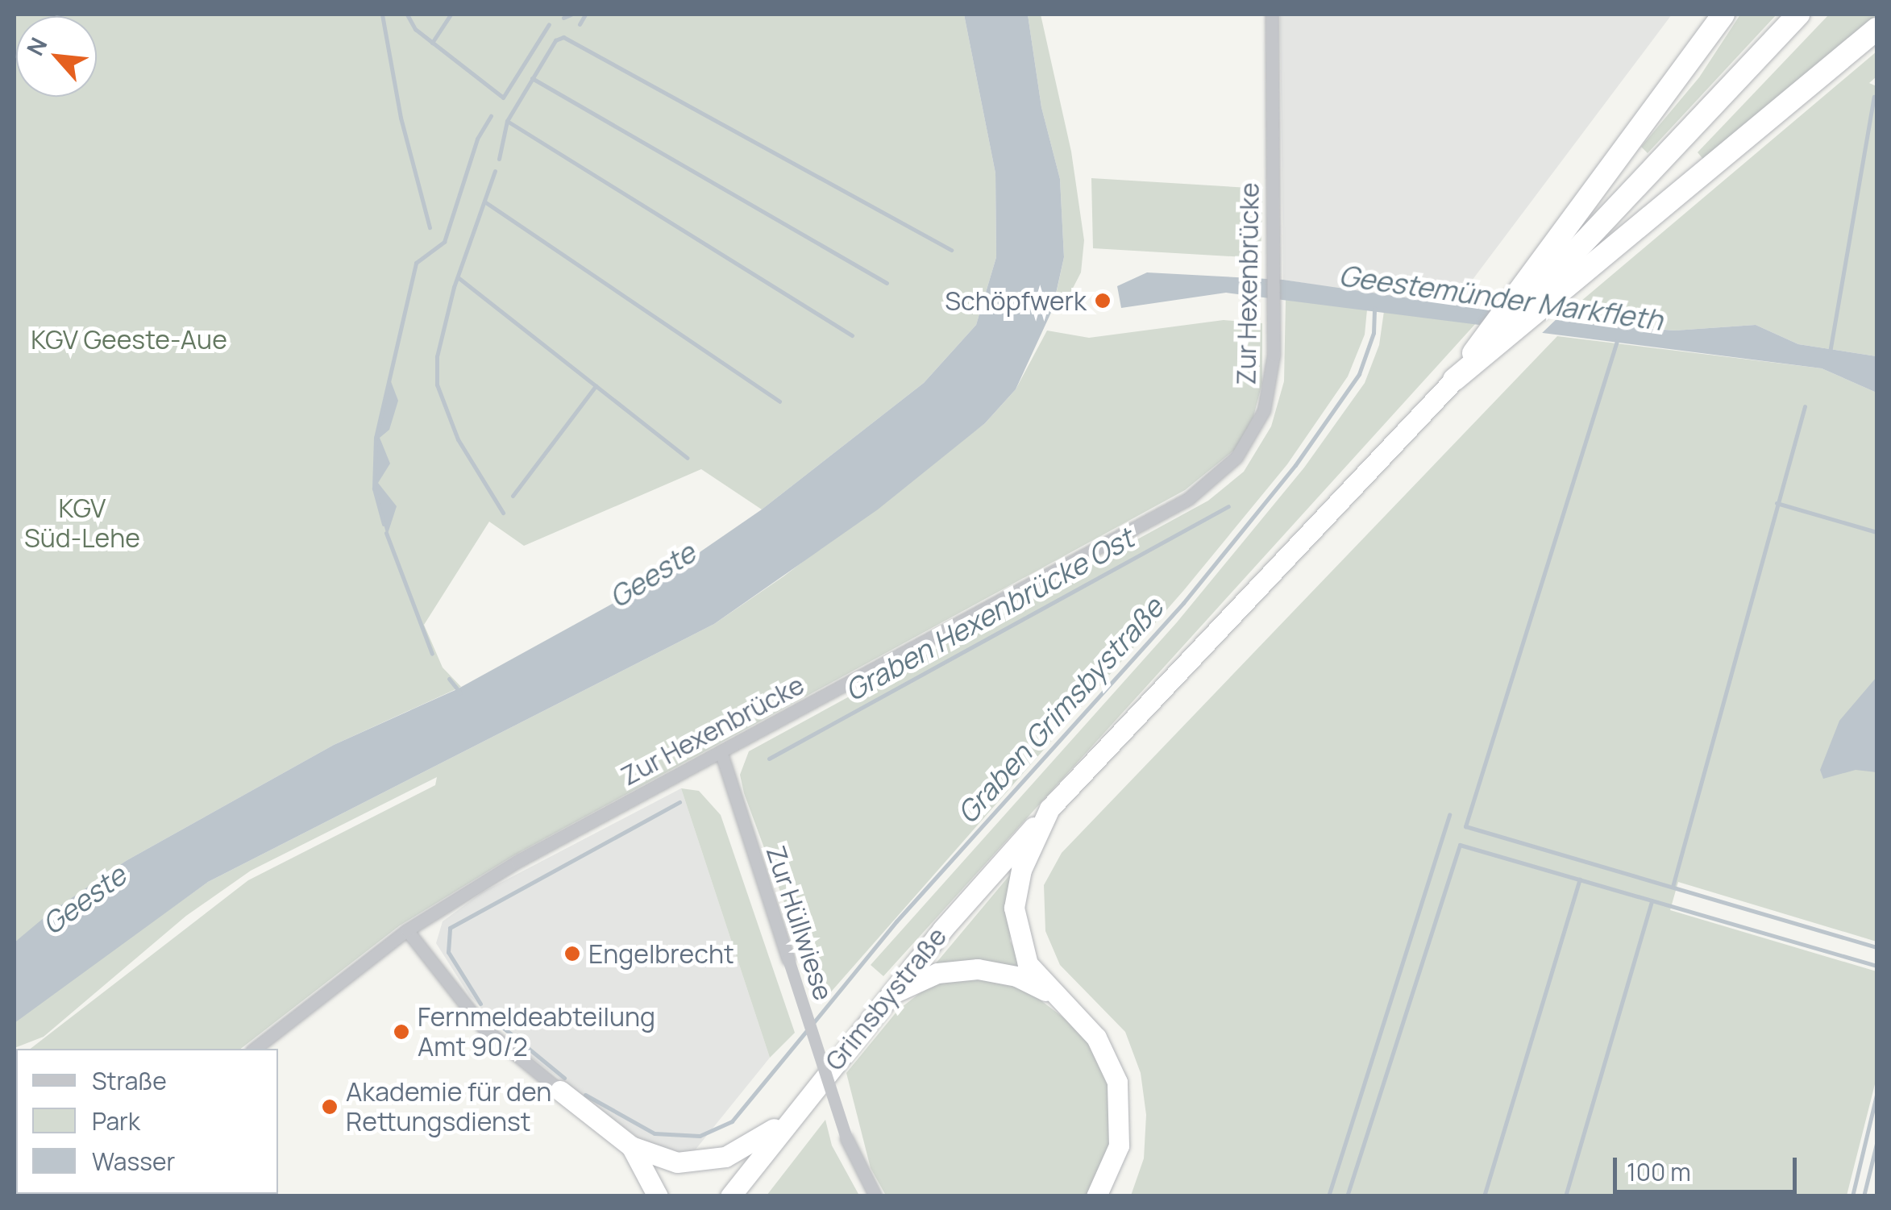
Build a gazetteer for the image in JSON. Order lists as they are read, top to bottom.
{
  "streets": {
    "highway": ["Grimsbystraße"],
    "street": ["Zur Hexenbrücke", "Zur Hüllwiese"]
  },
  "crossings": [
    ["Zur Hexenbrücke", "Zur Hüllwiese"]
  ],
  "water": [
    "Geestemünder Markfleth",
    "Geeste",
    "Graben Hexenbrücke Ost",
    "Graben Grimsbystraße"
  ],
  "parks": ["KGV Geeste-Aue", "KGV Süd-Lehe"],
  "places": [
    "Schöpfwerk",
    "Engelbrecht",
    "Fernmeldeabteilung Amt 90/2",
    "Akademie für den Rettungsdienst"
  ],
  "legend": ["Straße", "Park", "Wasser"],
  "scale_bar": "100 m",
  "north": "top left"
}
